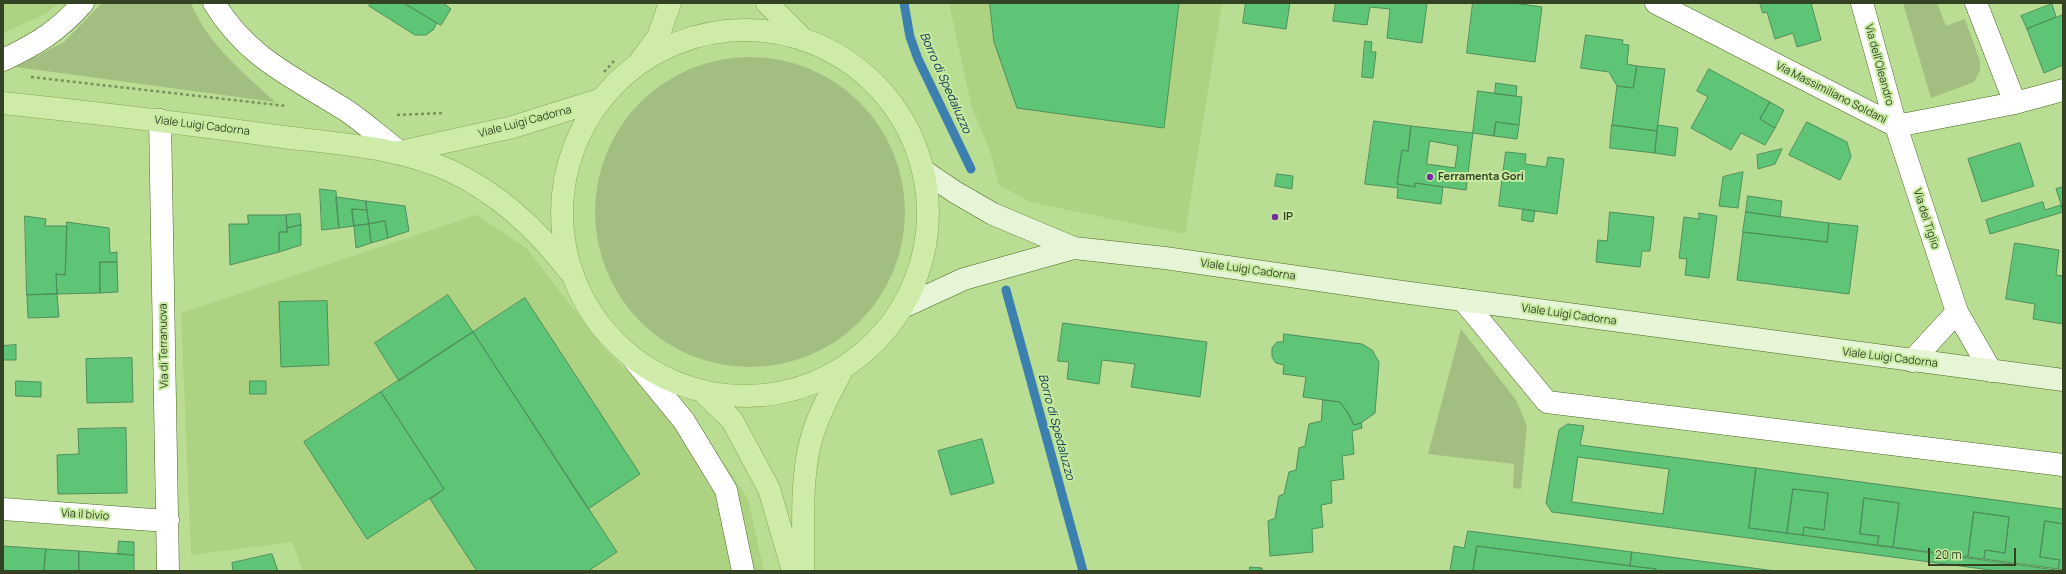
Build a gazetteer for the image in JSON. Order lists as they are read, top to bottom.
{
  "streets": {
    "main road": ["Viale Luigi Cadorna"],
    "street": [
      "Via dell'Oleandro",
      "Via Massimiliano Soldani",
      "Via del Tiglio",
      "Via di Terranuova",
      "Via il bivio"
    ]
  },
  "crossings": [
    ["Via dell'Oleandro", "Via Massimiliano Soldani"],
    ["Via dell'Oleandro", "Via del Tiglio"],
    ["Via Massimiliano Soldani", "Via del Tiglio"],
    ["Viale Luigi Cadorna", "Via del Tiglio"],
    ["Viale Luigi Cadorna", "Via di Terranuova"],
    ["Via di Terranuova", "Via il bivio"]
  ],
  "water": ["Borro di Spedaluzzo"],
  "places": ["Ferramenta Gori", "IP"],
  "scale_bar": "20 m"
}
